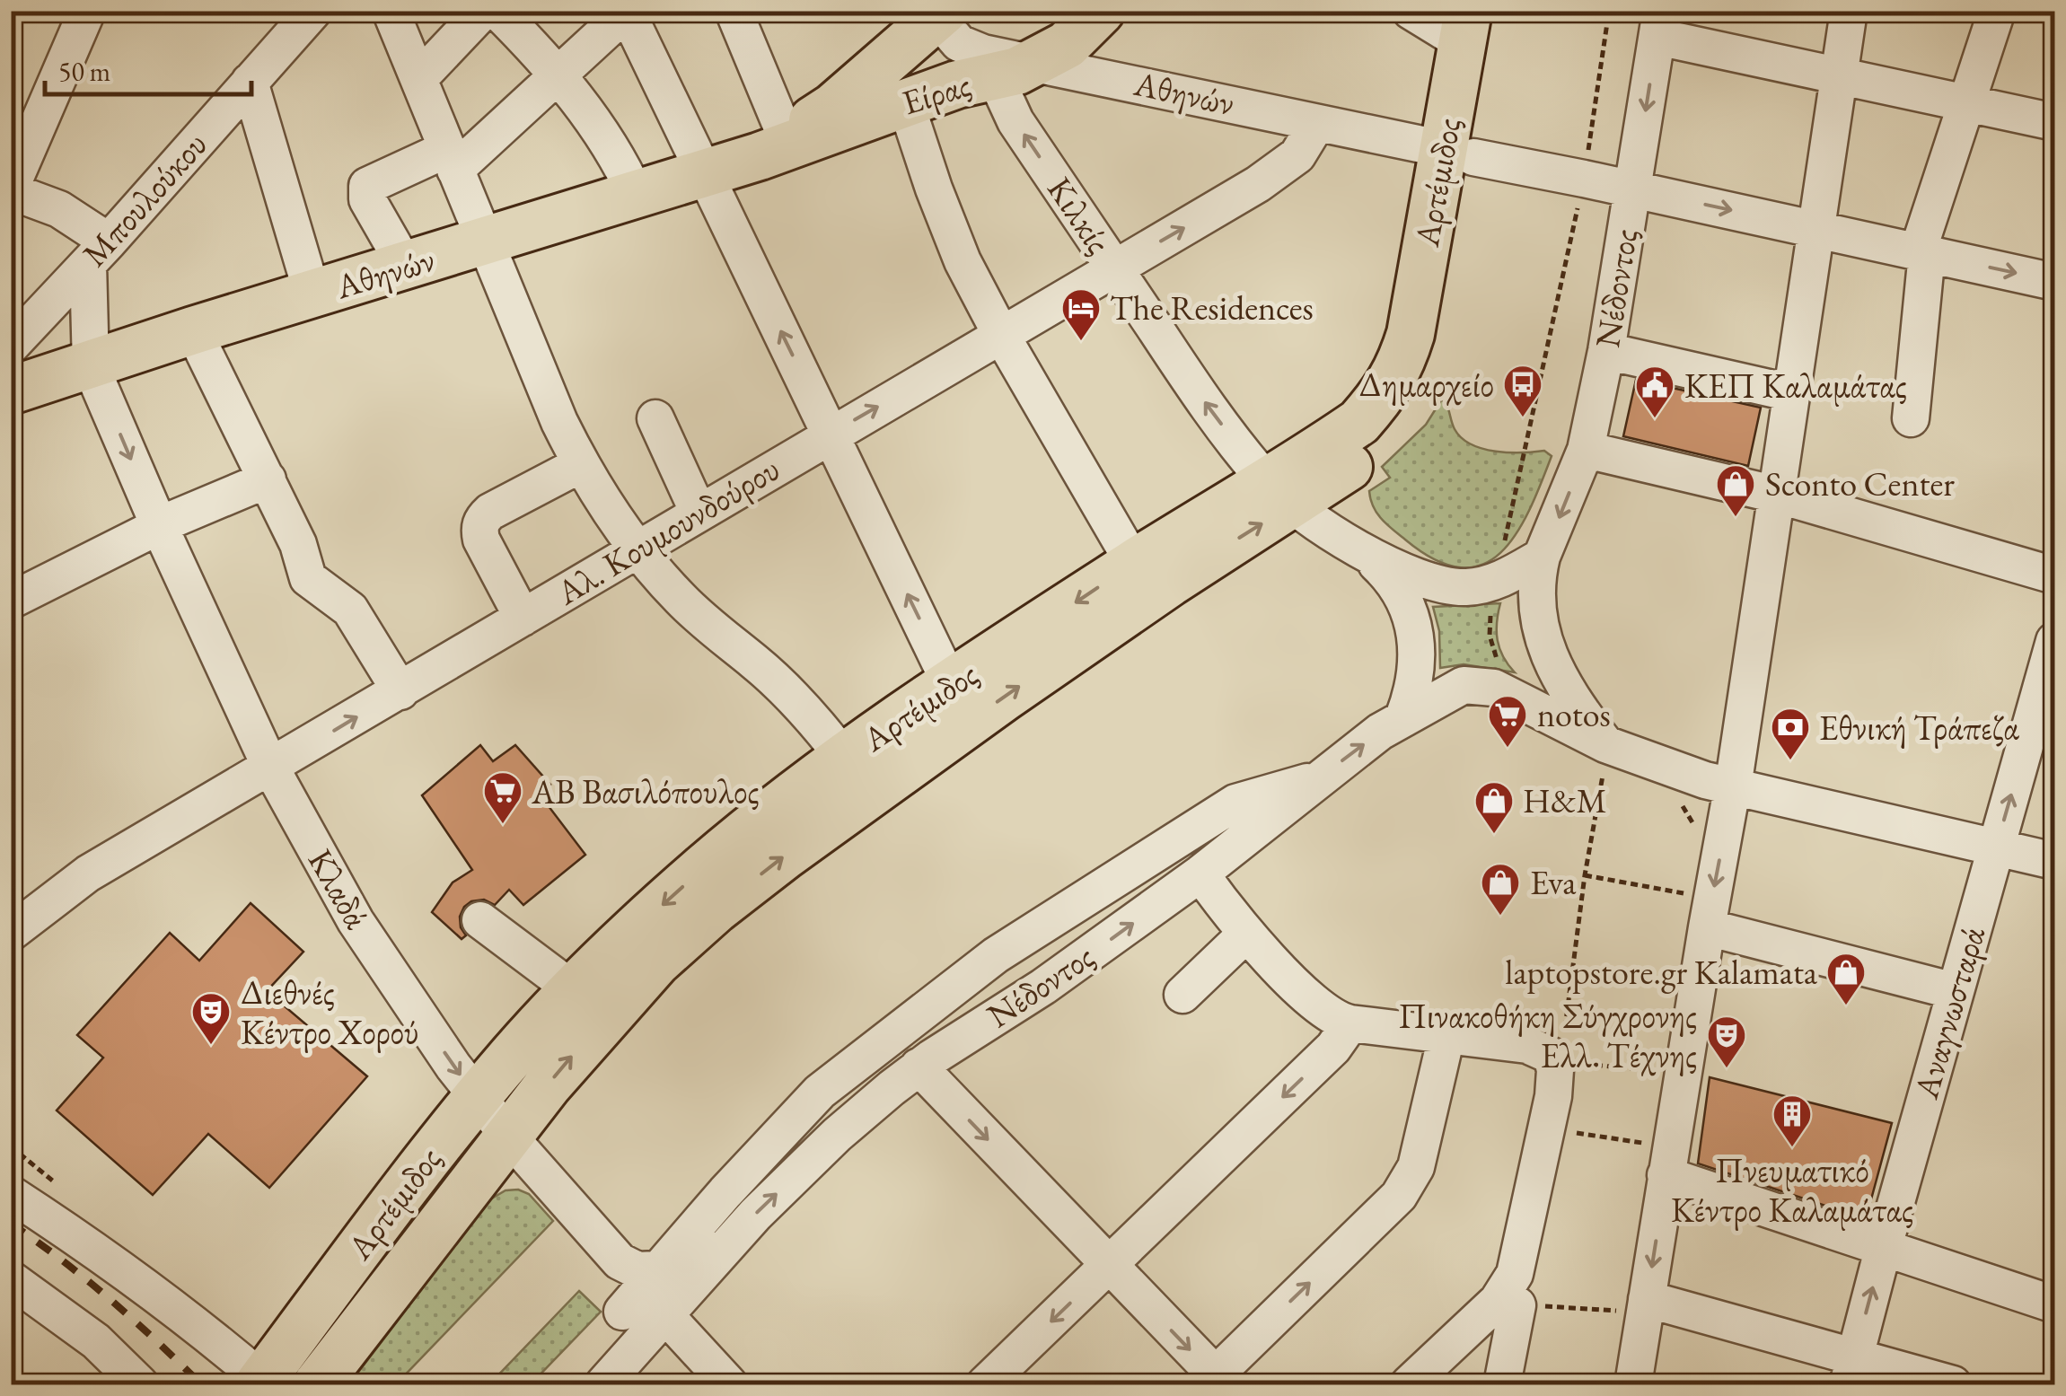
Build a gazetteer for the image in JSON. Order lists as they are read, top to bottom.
{
  "streets": {
    "main road": ["Είρας", "Αθηνών", "Αρτέμιδος"],
    "street": [
      "Μπουλούκου",
      "Κιλκίς",
      "Νέδοντος",
      "Αλ. Κουμουνδούρου",
      "Κλαδά",
      "Αναγνωσταρά"
    ]
  },
  "crossings": [
    ["Είρας", "Αθηνών"],
    ["Είρας", "Κιλκίς"],
    ["Αθηνών", "Αρτέμιδος"],
    ["Αθηνών", "Κιλκίς"],
    ["Αθηνών", "Νέδοντος"],
    ["Αθηνών", "Αλ. Κουμουνδούρου"],
    ["Αθηνών", "Κλαδά"],
    ["Αρτέμιδος", "Κιλκίς"],
    ["Αρτέμιδος", "Κλαδά"],
    ["Κιλκίς", "Αλ. Κουμουνδούρου"],
    ["Νέδοντος", "Αναγνωσταρά"],
    ["Αλ. Κουμουνδούρου", "Κλαδά"]
  ],
  "one_way": ["Αλ. Κουμουνδούρου"],
  "places": {
    "hotel": ["The Residences"],
    "bus stop": ["Δημαρχείο"],
    "public building": ["ΚΕΠ Καλαμάτας"],
    "shop": [
      "Sconto Center",
      "H&M",
      "Eva",
      "laptopstore.gr Kalamata"
    ],
    "supermarket": ["notos", "ΑΒ Βασιλόπουλος"],
    "bank": ["Εθνική Τράπεζα"],
    "theatre": ["Διεθνές Κέντρο Χορού", "Πινακοθήκη Σύγχρονης Ελλ. Τέχνης"],
    "building": ["Πνευματικό Κέντρο Καλαμάτας"]
  },
  "scale_bar": "50 m"
}
